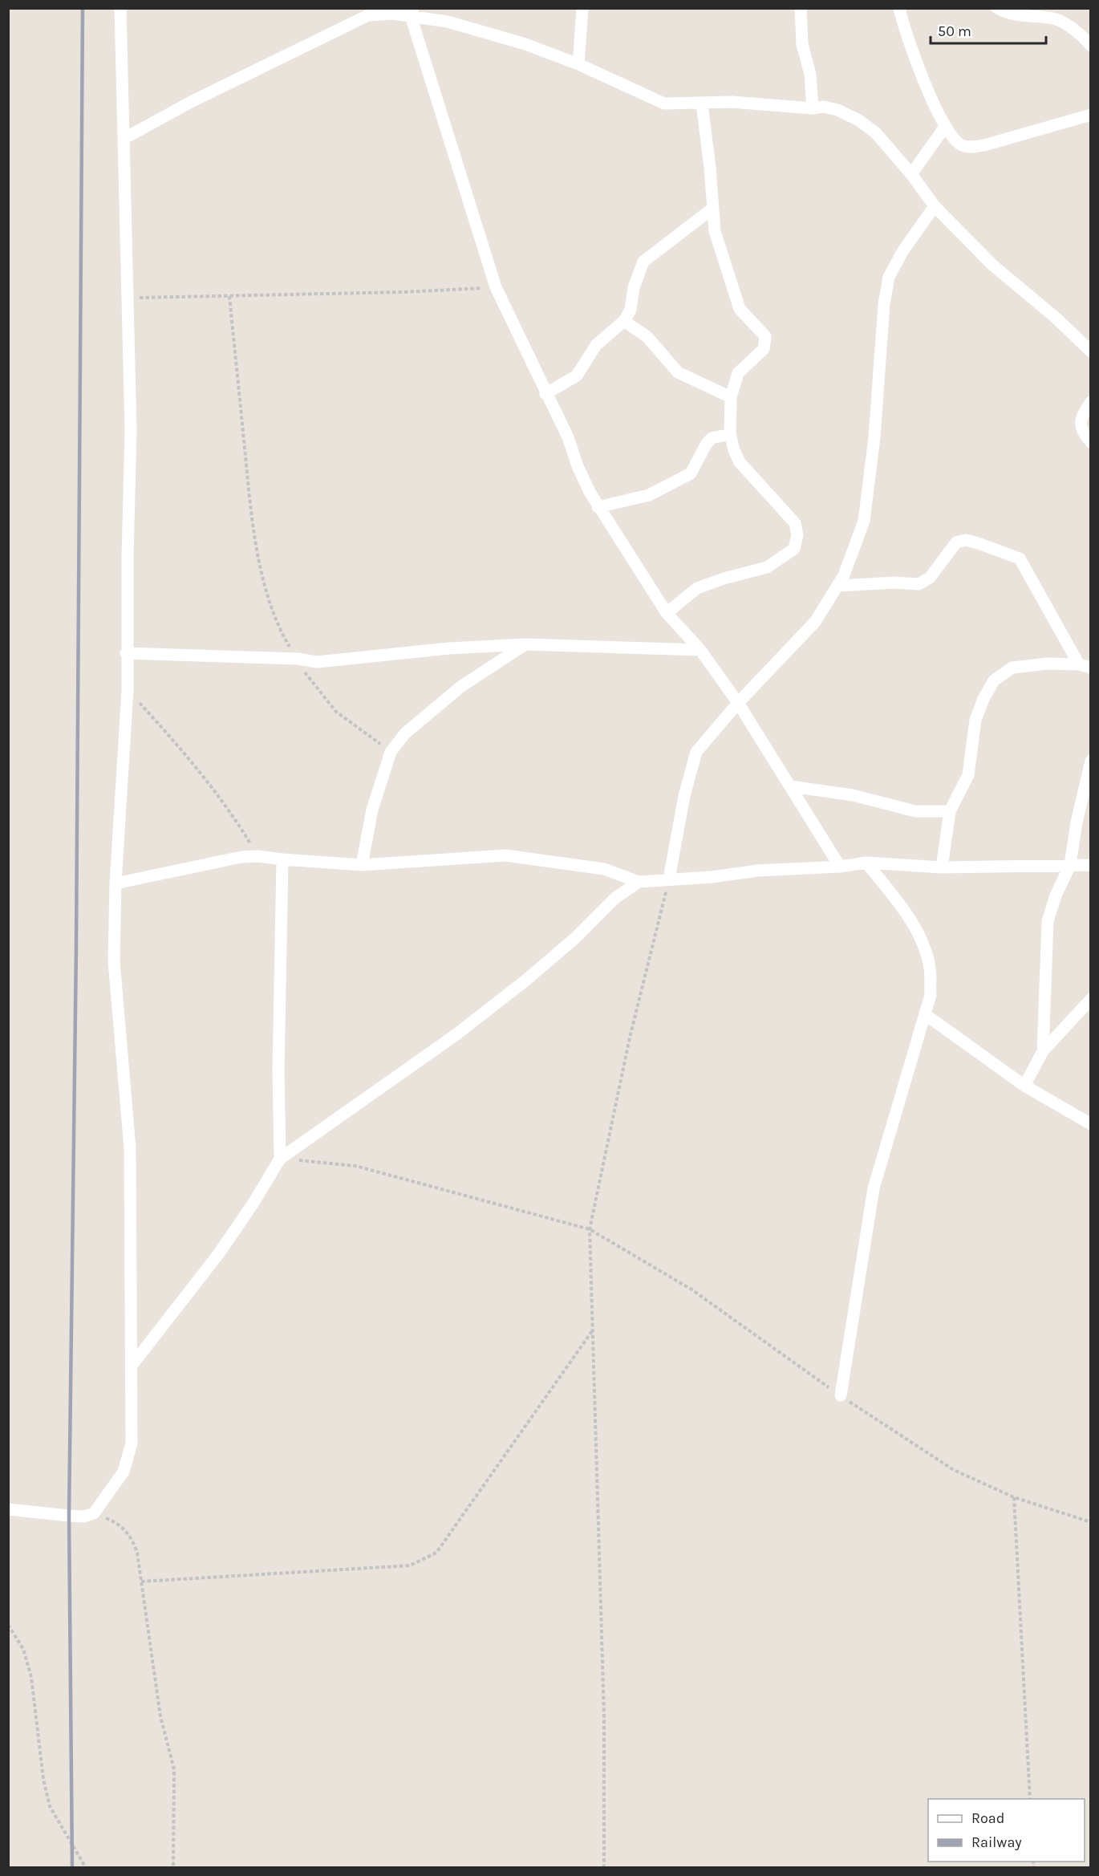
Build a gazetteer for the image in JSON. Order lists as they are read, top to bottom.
{
  "legend": ["Road", "Railway"],
  "scale_bar": "50 m"
}
